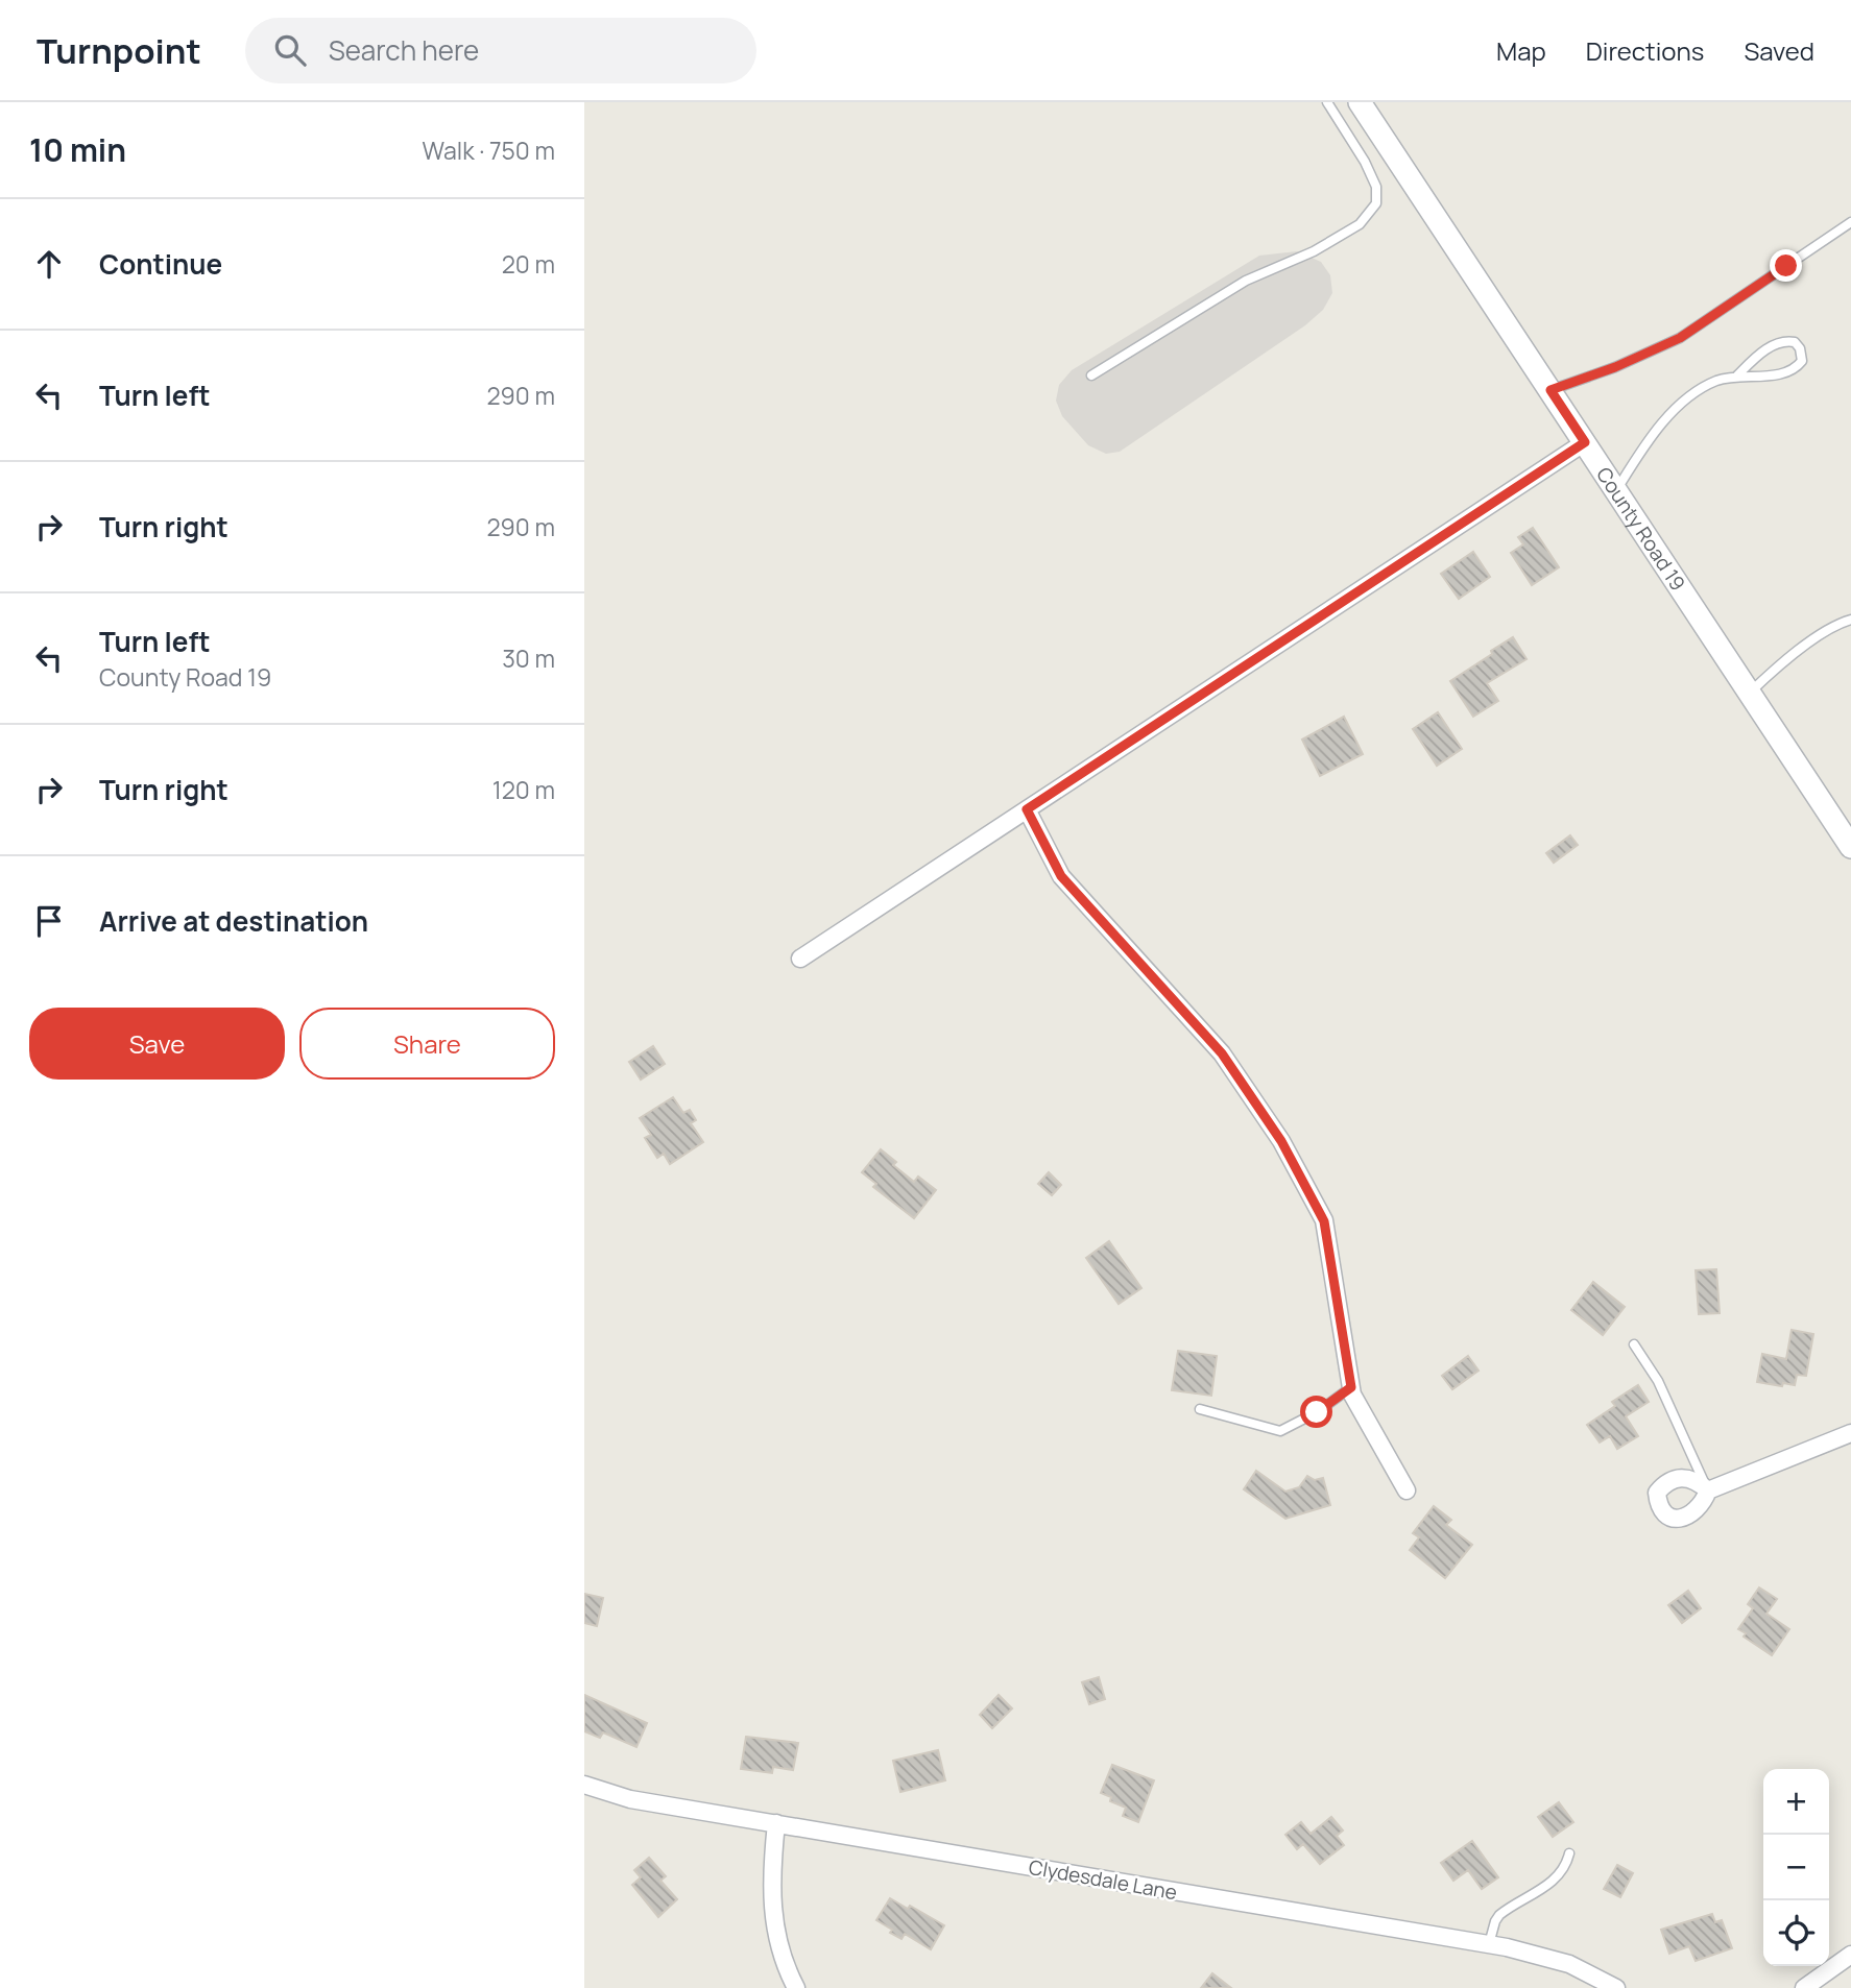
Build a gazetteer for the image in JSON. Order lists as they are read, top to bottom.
{
  "streets": {
    "street": ["County Road 19", "Clydesdale Lane"]
  },
  "page": {
    "header": "Turnpoint",
    "search": "Search here",
    "nav": ["Map", "Directions", "Saved"],
    "heading": ["10 min", "Walk · 750 m"],
    "list": [
      ["Continue", "20 m"],
      ["Turn left", "290 m"],
      ["Turn right", "290 m"],
      ["Turn left", "County Road 19", "30 m"],
      ["Turn right", "120 m"],
      "Arrive at destination"
    ],
    "buttons": ["Save", "Share"],
    "map_buttons": ["+", "−"]
  }
}
